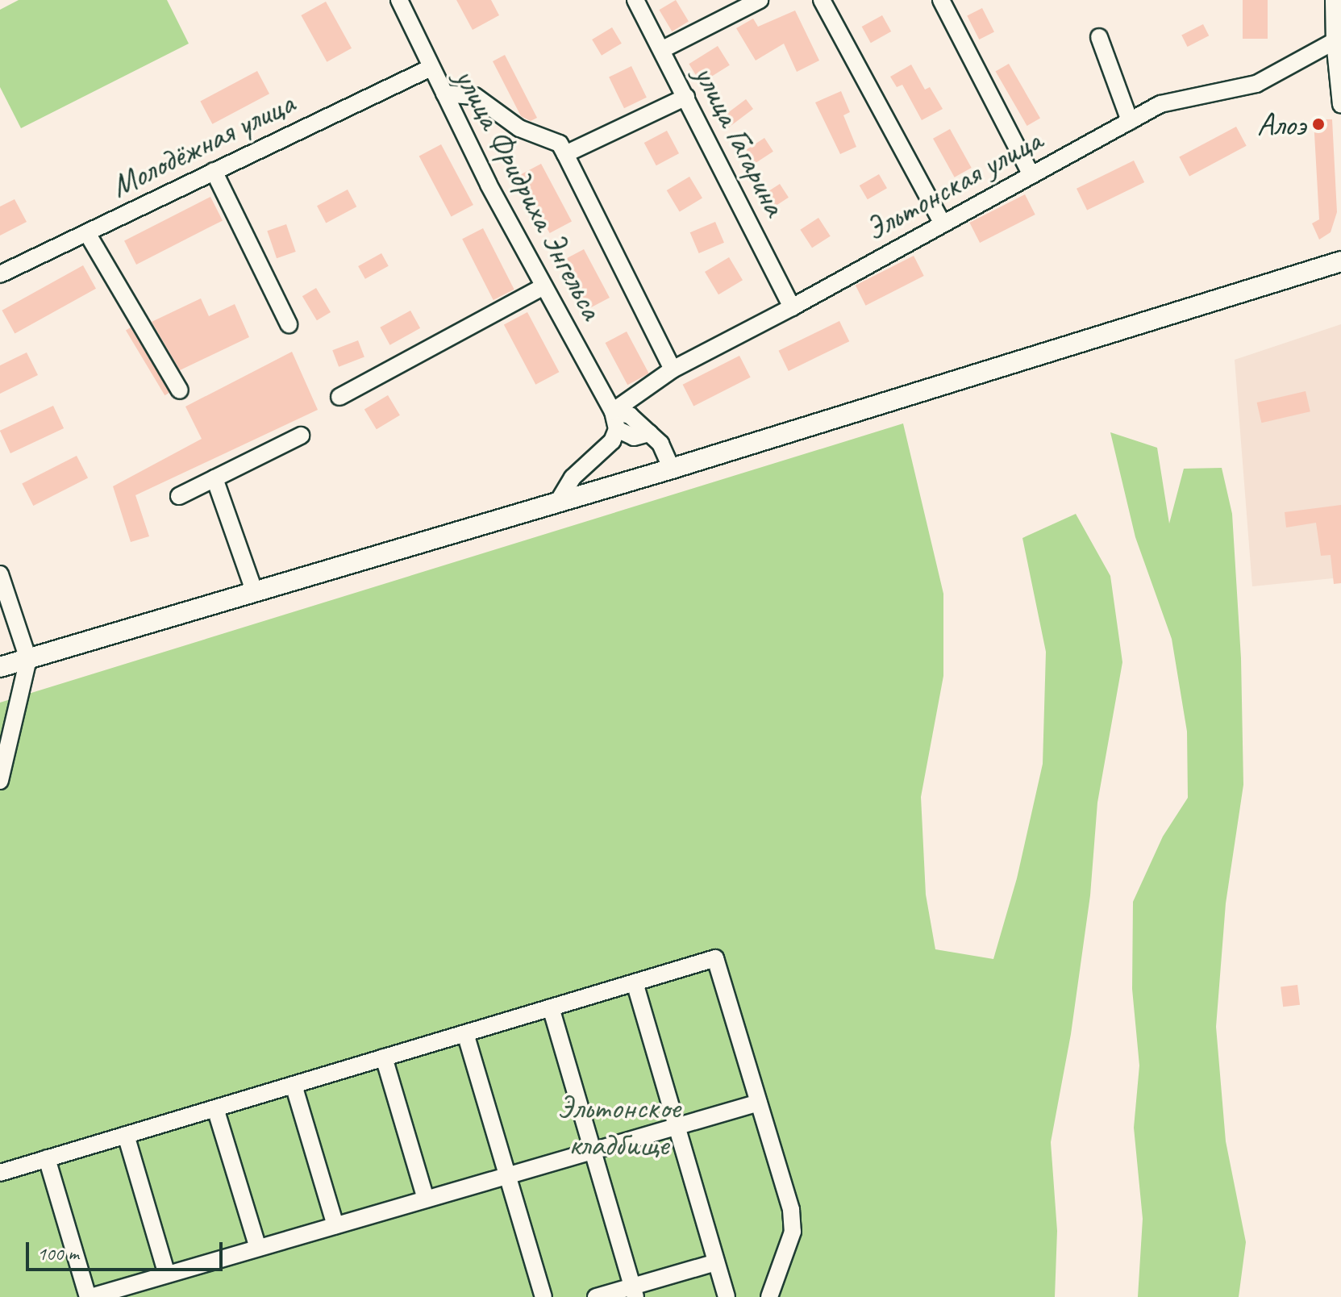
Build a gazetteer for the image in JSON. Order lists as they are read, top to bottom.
{
  "streets": {
    "street": [
      "улица Гагарина",
      "Молодёжная улица",
      "Эльтонская улица",
      "улица Фридриха Энгельса"
    ]
  },
  "crossings": [
    ["улица Гагарина", "Эльтонская улица"],
    ["Молодёжная улица", "улица Фридриха Энгельса"],
    ["Эльтонская улица", "улица Фридриха Энгельса"]
  ],
  "parks": ["Эльтонское кладбище"],
  "places": ["Алоэ"],
  "scale_bar": "100 m"
}
